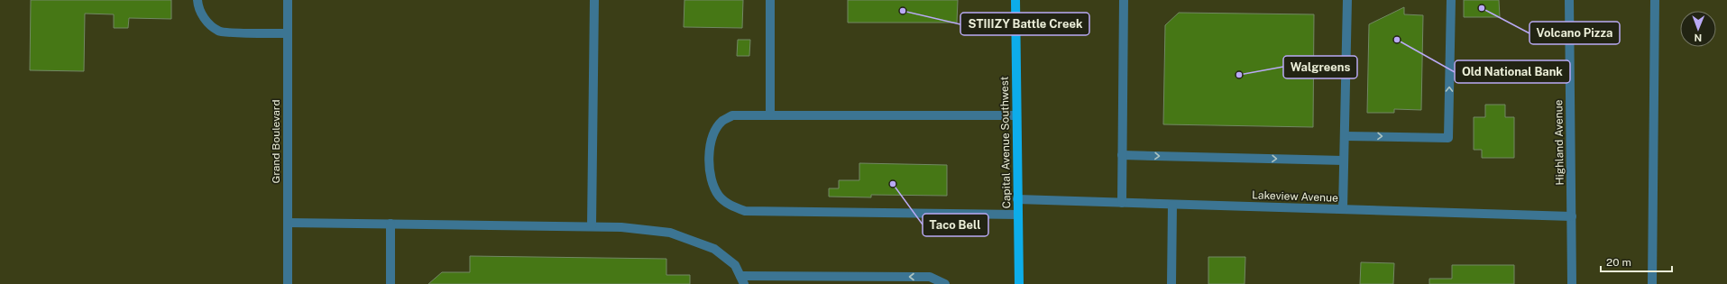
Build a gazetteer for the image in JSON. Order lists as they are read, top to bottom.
{
  "streets": {
    "main road": ["Capital Avenue Southwest"],
    "street": ["Grand Boulevard", "Highland Avenue", "Lakeview Avenue"]
  },
  "crossings": [
    ["Capital Avenue Southwest", "Lakeview Avenue"],
    ["Highland Avenue", "Lakeview Avenue"]
  ],
  "places": [
    "Volcano Pizza",
    "STIIIZY Battle Creek",
    "Old National Bank",
    "Walgreens",
    "Taco Bell"
  ],
  "scale_bar": "20 m",
  "north": "bottom"
}
